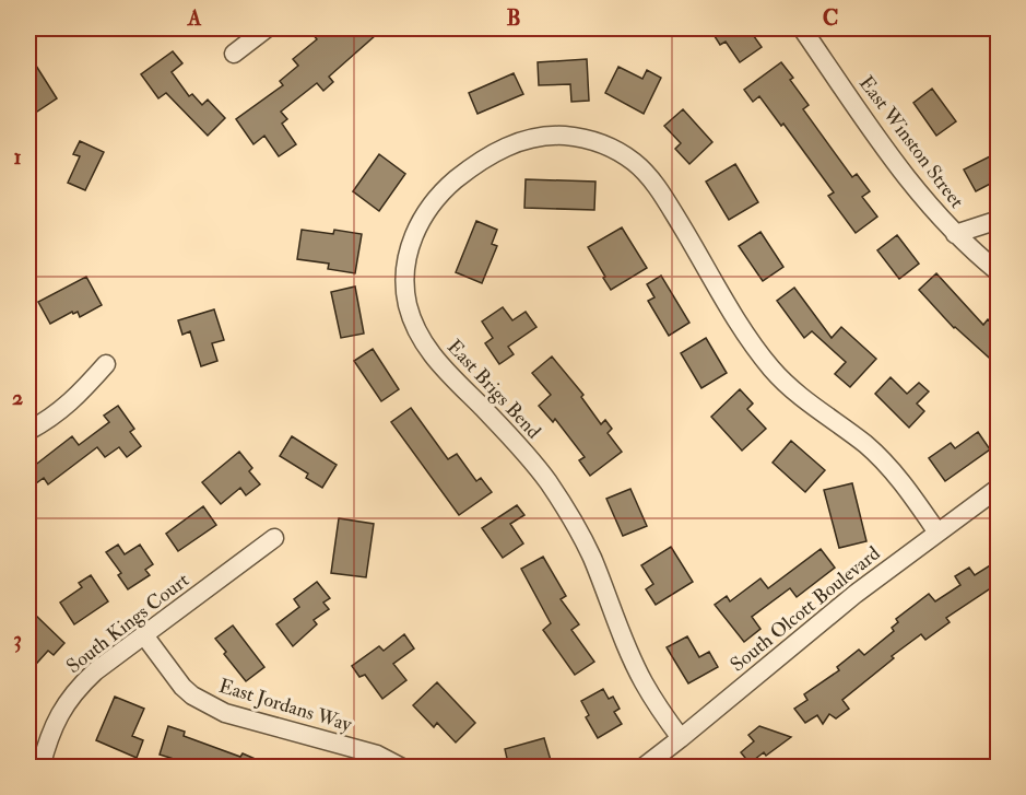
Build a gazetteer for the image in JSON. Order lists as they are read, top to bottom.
{
  "streets": {
    "street": [
      "East Winston Street",
      "East Brigs Bend",
      "South Olcott Boulevard",
      "South Kings Court",
      "East Jordans Way"
    ]
  },
  "crossings": [
    ["East Brigs Bend", "South Olcott Boulevard"],
    ["South Kings Court", "East Jordans Way"]
  ],
  "grid": {
    "columns": ["A", "B", "C"],
    "rows": ["1", "2", "3"]
  }
}
